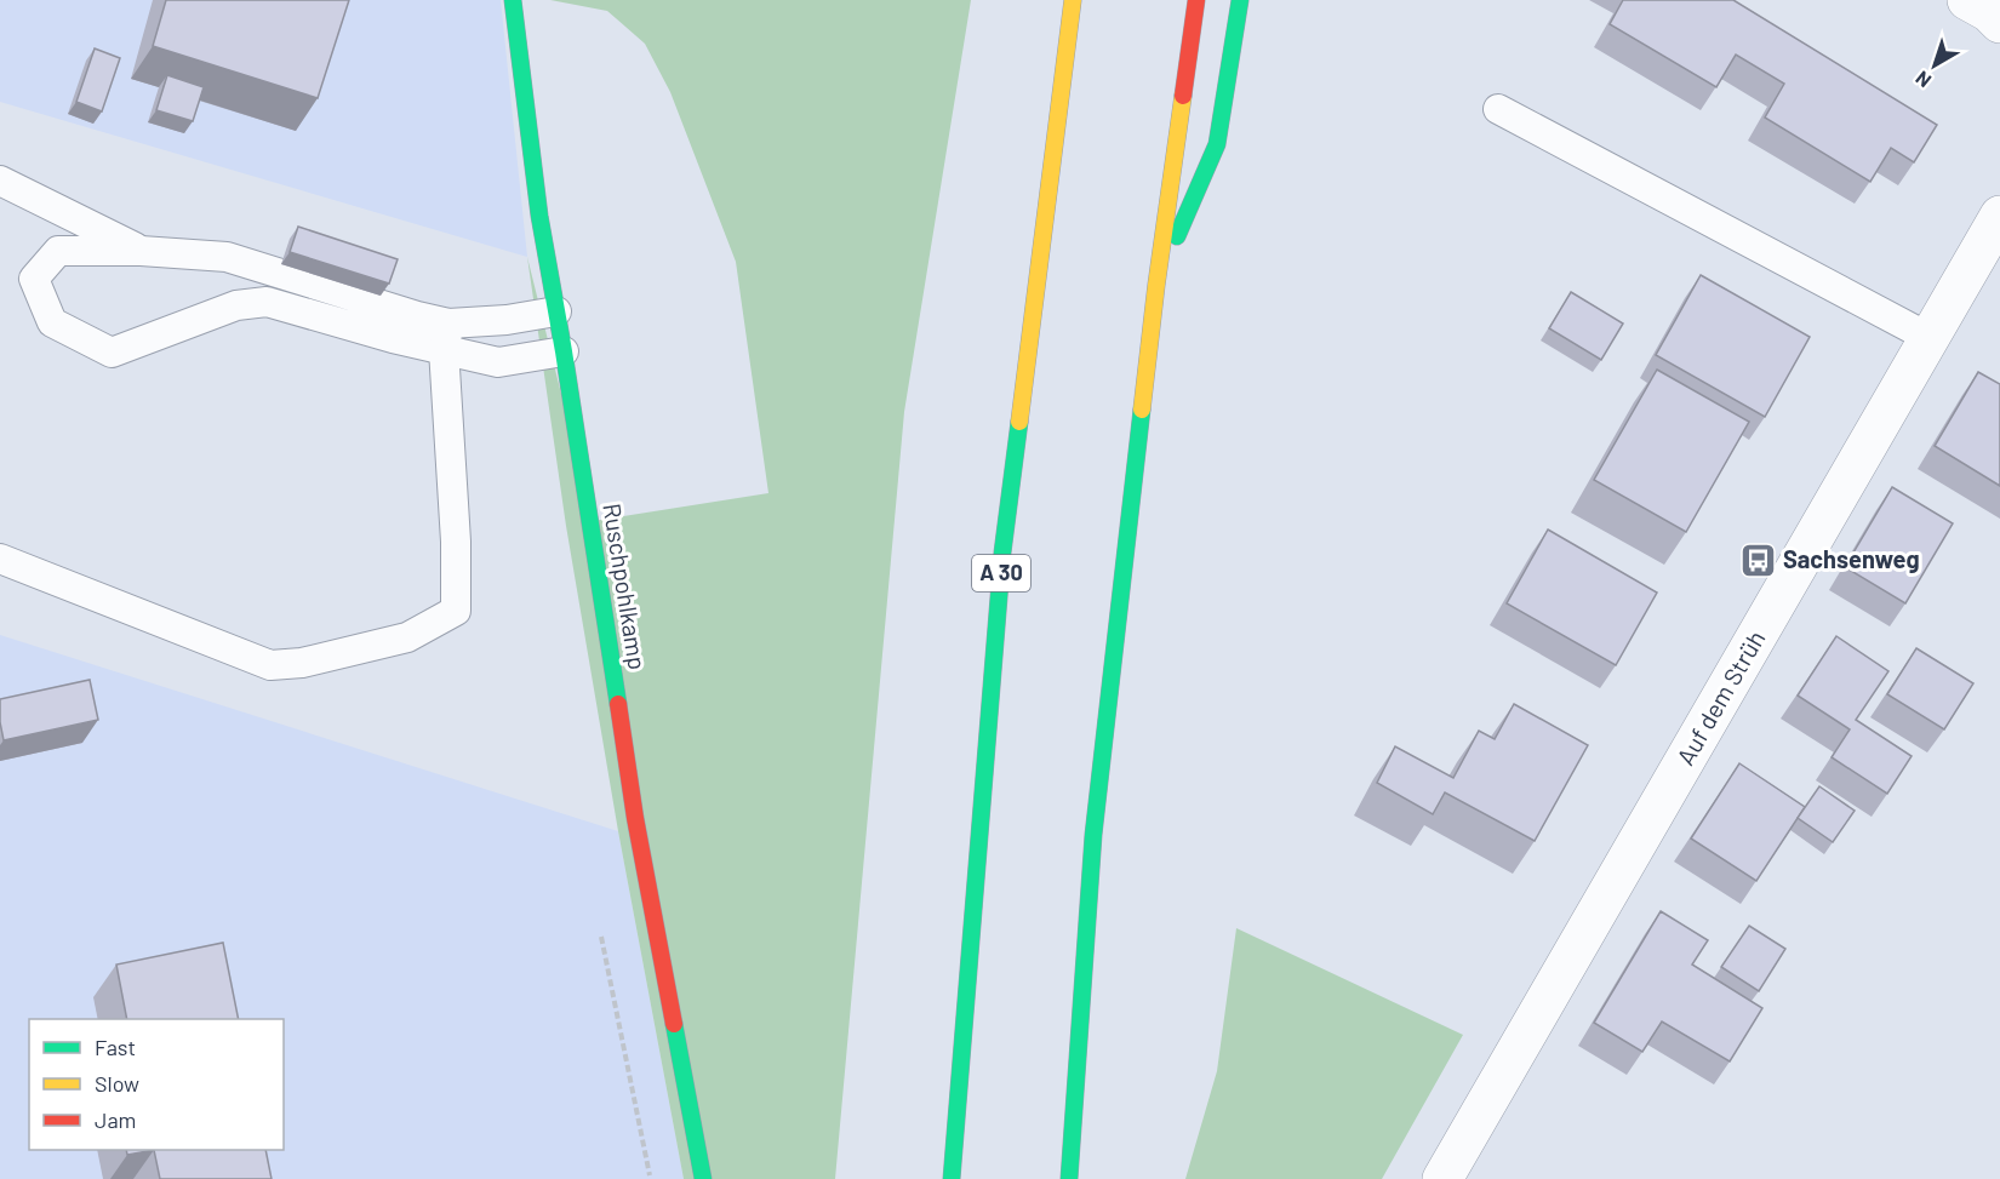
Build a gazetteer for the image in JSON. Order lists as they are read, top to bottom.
{
  "streets": {
    "main road": ["A 30", "Ruschpohlkamp"],
    "street": ["Auf dem Strüh"]
  },
  "places": {
    "bus stop": ["Sachsenweg"]
  },
  "legend": ["Fast", "Slow", "Jam"],
  "north": "bottom left"
}
